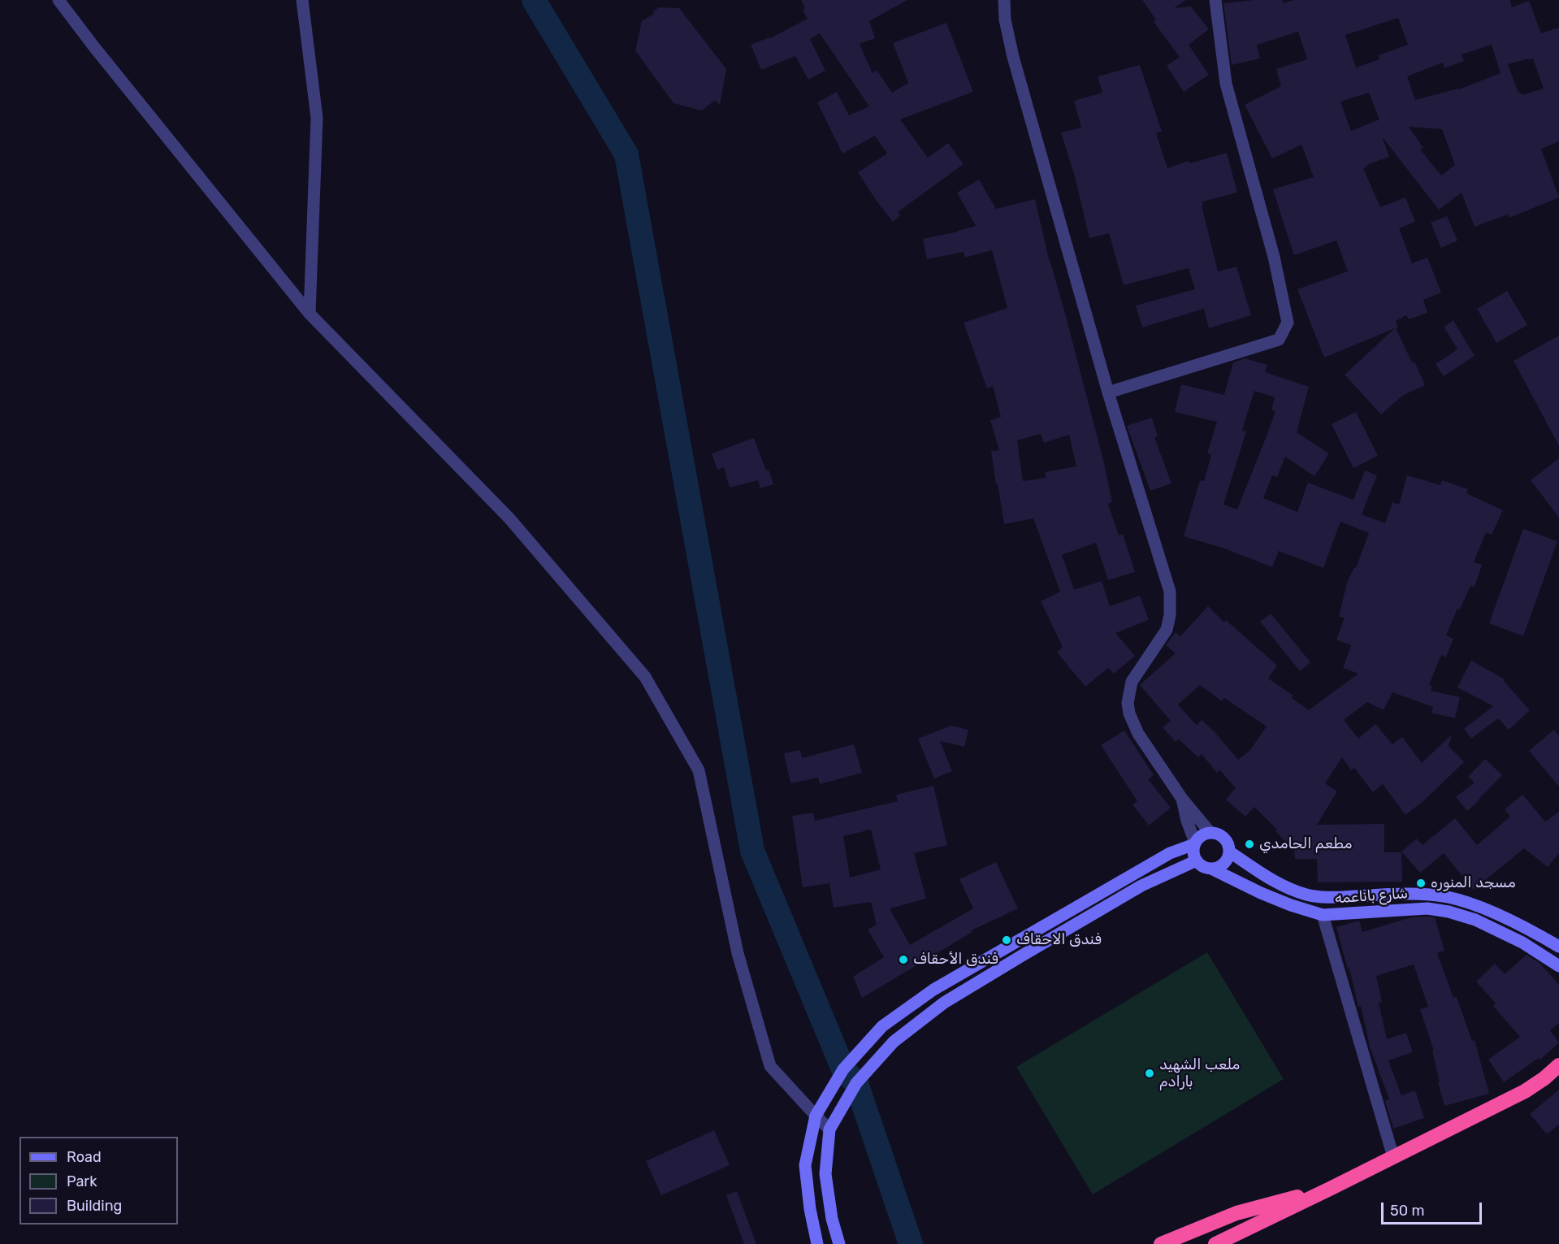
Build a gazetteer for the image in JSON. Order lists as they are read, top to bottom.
{
  "streets": {
    "street": ["شارع باناعمه"]
  },
  "places": [
    "مطعم الحامدي",
    "مسجد المنوره",
    "فندق الاحقاف",
    "فندق الأحقاف",
    "ملعب الشهيد بارادم"
  ],
  "legend": ["Road", "Park", "Building"],
  "scale_bar": "50 m"
}
